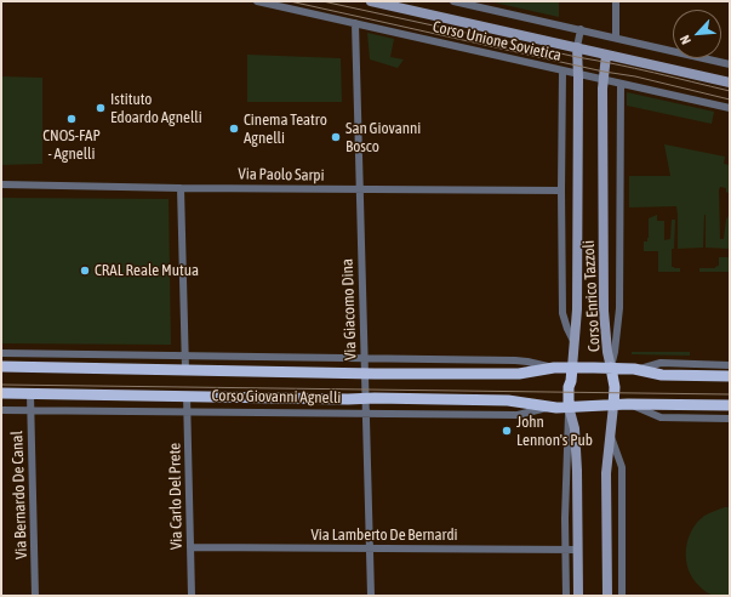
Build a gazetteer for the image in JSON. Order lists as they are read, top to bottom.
{
  "streets": {
    "main road": ["Corso Giovanni Agnelli"],
    "street": [
      "Corso Unione Sovietica",
      "Via Paolo Sarpi",
      "Corso Enrico Tazzoli",
      "Via Giacomo Dina",
      "Via Bernardo De Canal",
      "Via Carlo Del Prete",
      "Via Lamberto De Bernardi"
    ]
  },
  "crossings": [
    ["Corso Unione Sovietica", "Corso Enrico Tazzoli"],
    ["Corso Unione Sovietica", "Via Giacomo Dina"],
    ["Via Paolo Sarpi", "Corso Enrico Tazzoli"],
    ["Via Paolo Sarpi", "Via Giacomo Dina"],
    ["Corso Enrico Tazzoli", "Corso Giovanni Agnelli"],
    ["Via Giacomo Dina", "Corso Giovanni Agnelli"],
    ["Via Giacomo Dina", "Via Lamberto De Bernardi"],
    ["Corso Giovanni Agnelli", "Via Bernardo De Canal"],
    ["Corso Giovanni Agnelli", "Via Carlo Del Prete"],
    ["Via Carlo Del Prete", "Via Lamberto De Bernardi"]
  ],
  "places": [
    "Istituto Edoardo Agnelli",
    "CNOS-FAP - Agnelli",
    "Cinema Teatro Agnelli",
    "San Giovanni Bosco",
    "CRAL Reale Mutua",
    "John Lennon's Pub"
  ],
  "north": "bottom left"
}
